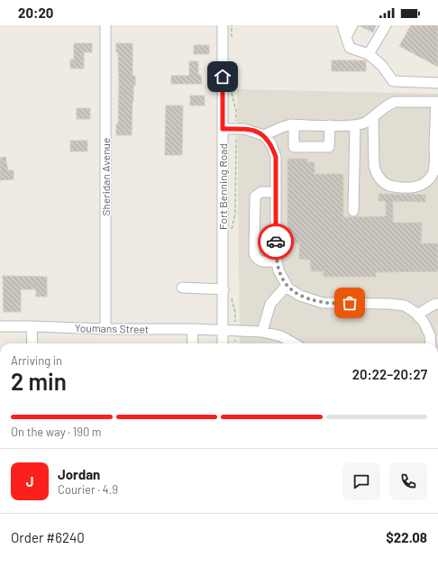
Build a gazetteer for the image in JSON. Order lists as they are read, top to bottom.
{
  "streets": {
    "street": ["Sheridan Avenue", "Fort Benning Road", "Youmans Street"]
  },
  "crossings": [
    ["Sheridan Avenue", "Youmans Street"],
    ["Fort Benning Road", "Youmans Street"]
  ],
  "page": {
    "status": "20:20",
    "heading": ["2 min", "Arriving in", "20:22–20:27"],
    "panel": [
      "Jordan",
      "Courier · 4.9",
      "Order #6240",
      "$22.08"
    ],
    "bar": "On the way · 190 m",
    "round": "J"
  }
}
